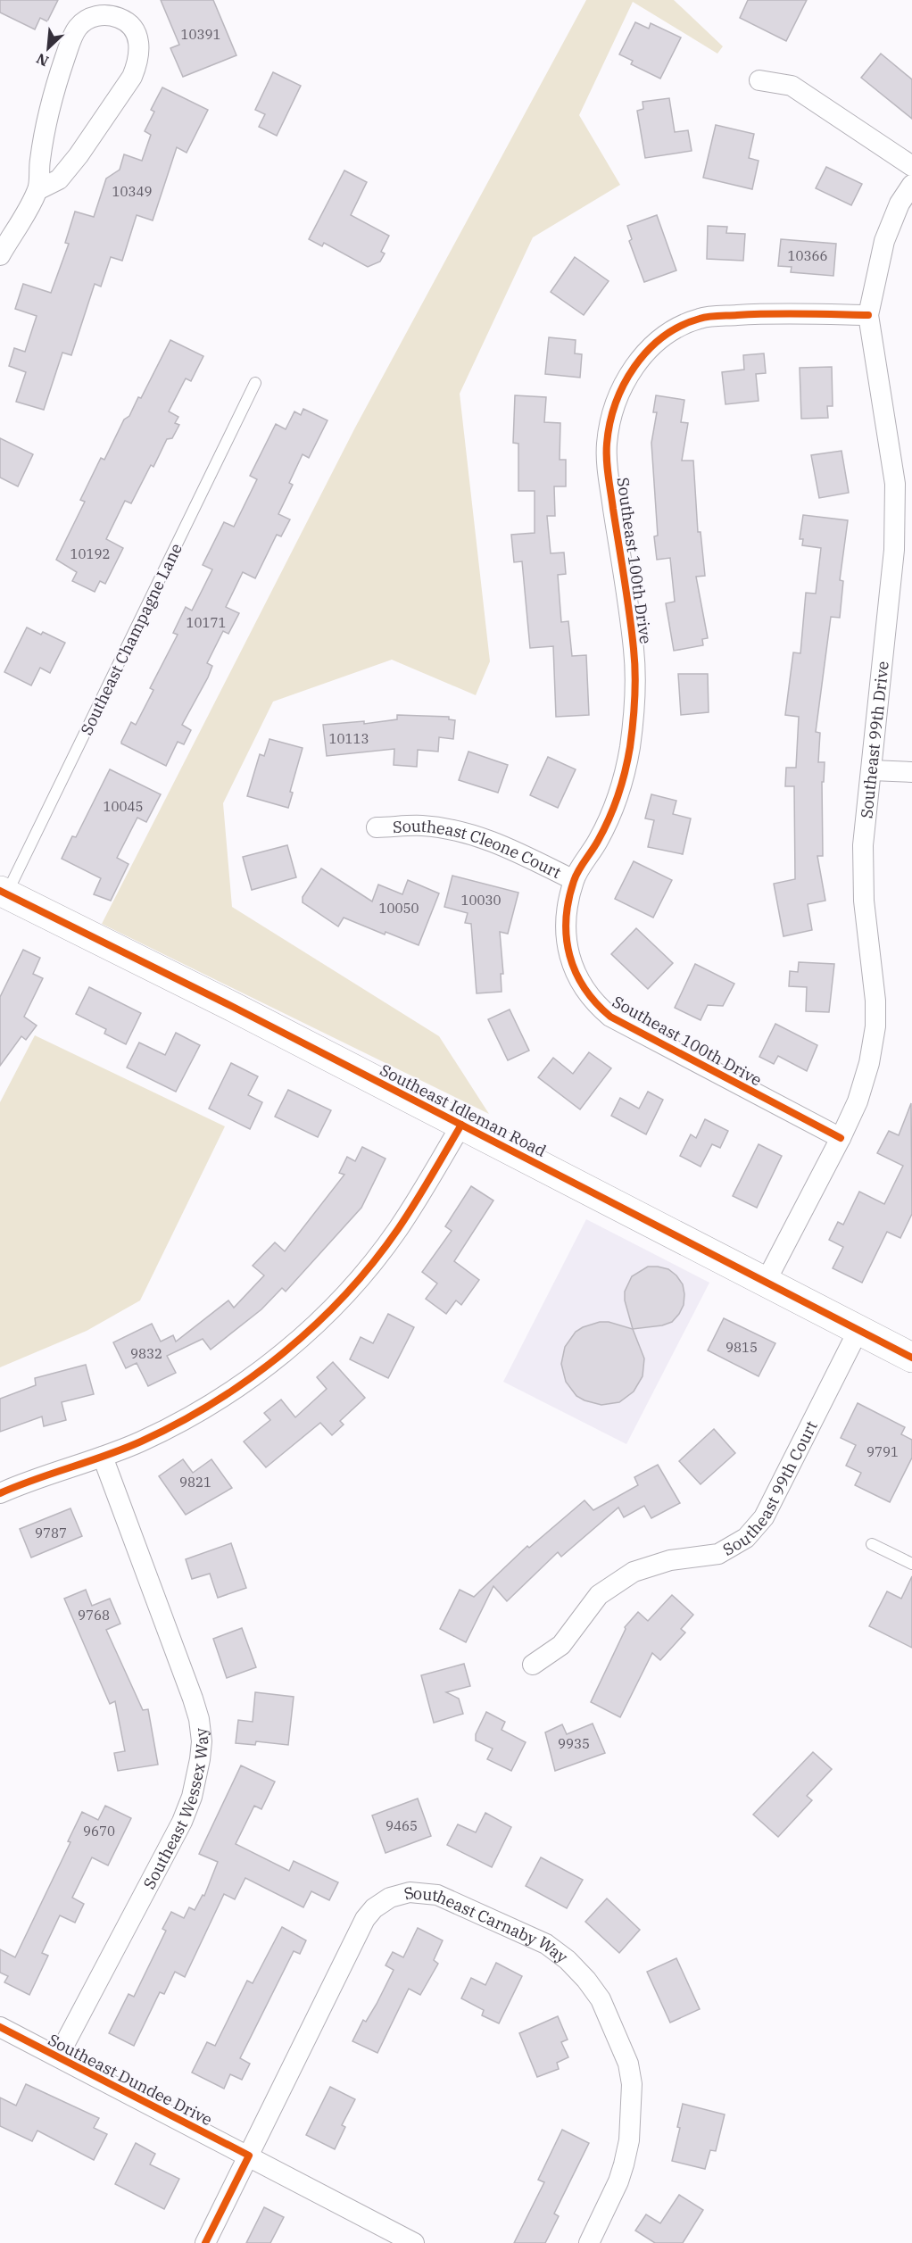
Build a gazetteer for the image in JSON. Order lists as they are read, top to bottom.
{
  "streets": {
    "main road": ["Southeast Idleman Road"],
    "street": [
      "Southeast 100th Drive",
      "Southeast 99th Drive",
      "Southeast Cleone Court",
      "Southeast 99th Court",
      "Southeast Wessex Way",
      "Southeast Carnaby Way",
      "Southeast Dundee Drive"
    ],
    "lane": ["Southeast Champagne Lane"]
  },
  "crossings": [
    ["Southeast 100th Drive", "Southeast 99th Drive"],
    ["Southeast 100th Drive", "Southeast Cleone Court"],
    ["Southeast Champagne Lane", "Southeast Idleman Road"],
    ["Southeast 99th Drive", "Southeast Idleman Road"],
    ["Southeast Idleman Road", "Southeast 99th Court"],
    ["Southeast Wessex Way", "Southeast Dundee Drive"],
    ["Southeast Carnaby Way", "Southeast Dundee Drive"]
  ],
  "house_numbers": [
    "10391",
    "10349",
    "10366",
    "10192",
    "10171",
    "10113",
    "10045",
    "10030",
    "10050",
    "9815",
    "9832",
    "9791",
    "9821",
    "9787",
    "9768",
    "9935",
    "9465",
    "9670"
  ],
  "north": "bottom left"
}
